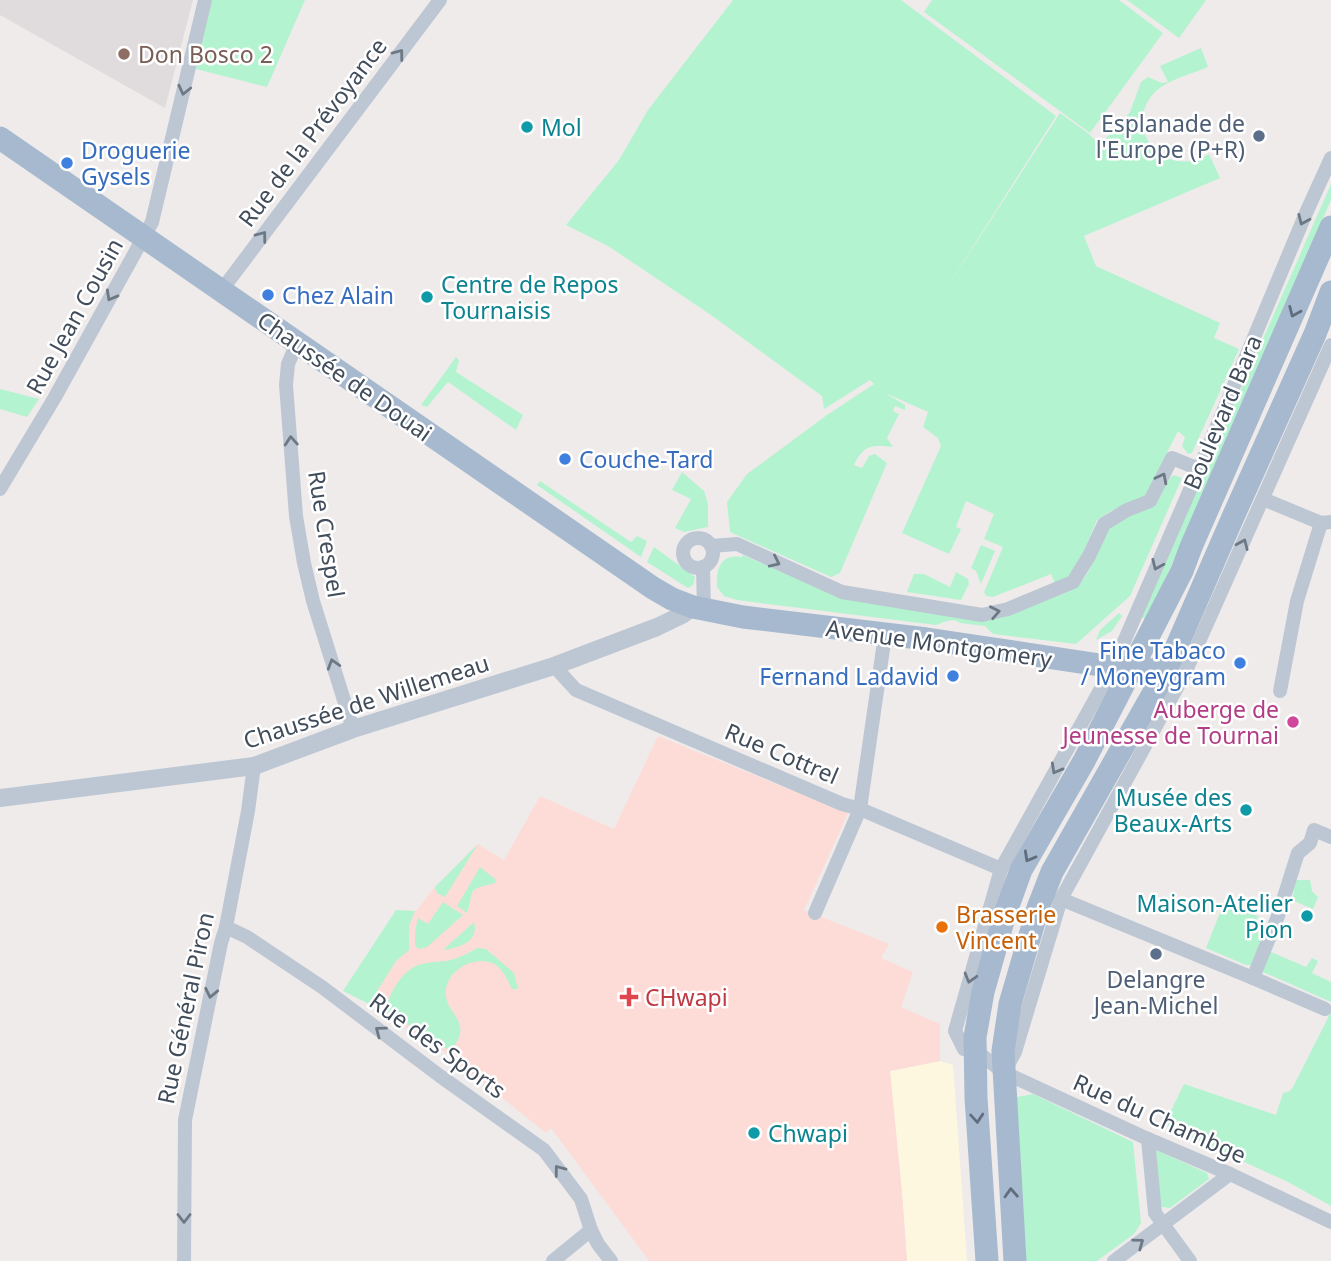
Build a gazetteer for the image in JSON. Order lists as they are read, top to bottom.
{
  "streets": {
    "main road": ["Chaussée de Douai", "Boulevard Bara", "Avenue Montgomery"],
    "street": [
      "Rue de la Prévoyance",
      "Rue Jean Cousin",
      "Rue Crespel",
      "Chaussée de Willemeau",
      "Rue Cottrel",
      "Rue Général Piron",
      "Rue des Sports",
      "Rue du Chambge"
    ]
  },
  "crossings": [
    ["Rue de la Prévoyance", "Chaussée de Douai"],
    ["Rue Jean Cousin", "Chaussée de Douai"],
    ["Chaussée de Douai", "Rue Crespel"],
    ["Chaussée de Douai", "Avenue Montgomery"],
    ["Chaussée de Douai", "Chaussée de Willemeau"],
    ["Boulevard Bara", "Avenue Montgomery"],
    ["Rue Crespel", "Chaussée de Willemeau"],
    ["Avenue Montgomery", "Chaussée de Willemeau"],
    ["Chaussée de Willemeau", "Rue Cottrel"],
    ["Chaussée de Willemeau", "Rue Général Piron"],
    ["Rue Cottrel", "Rue du Chambge"],
    ["Rue Général Piron", "Rue des Sports"]
  ],
  "one_way": [
    "Rue de la Prévoyance",
    "Rue Jean Cousin",
    "Rue Crespel",
    "Rue Général Piron",
    "Rue des Sports"
  ],
  "places": {
    "other": [
      "Don Bosco 2",
      "Mol",
      "Esplanade de l'Europe (P+R)",
      "Droguerie Gysels",
      "Chez Alain",
      "Centre de Repos Tournaisis",
      "Couche-Tard",
      "Fine Tabaco / Moneygram",
      "Fernand Ladavid",
      "Auberge de Jeunesse de Tournai",
      "Musée des Beaux-Arts",
      "Maison-Atelier Pion",
      "Brasserie Vincent",
      "Delangre Jean-Michel",
      "Chwapi"
    ],
    "health": ["CHwapi"]
  }
}
